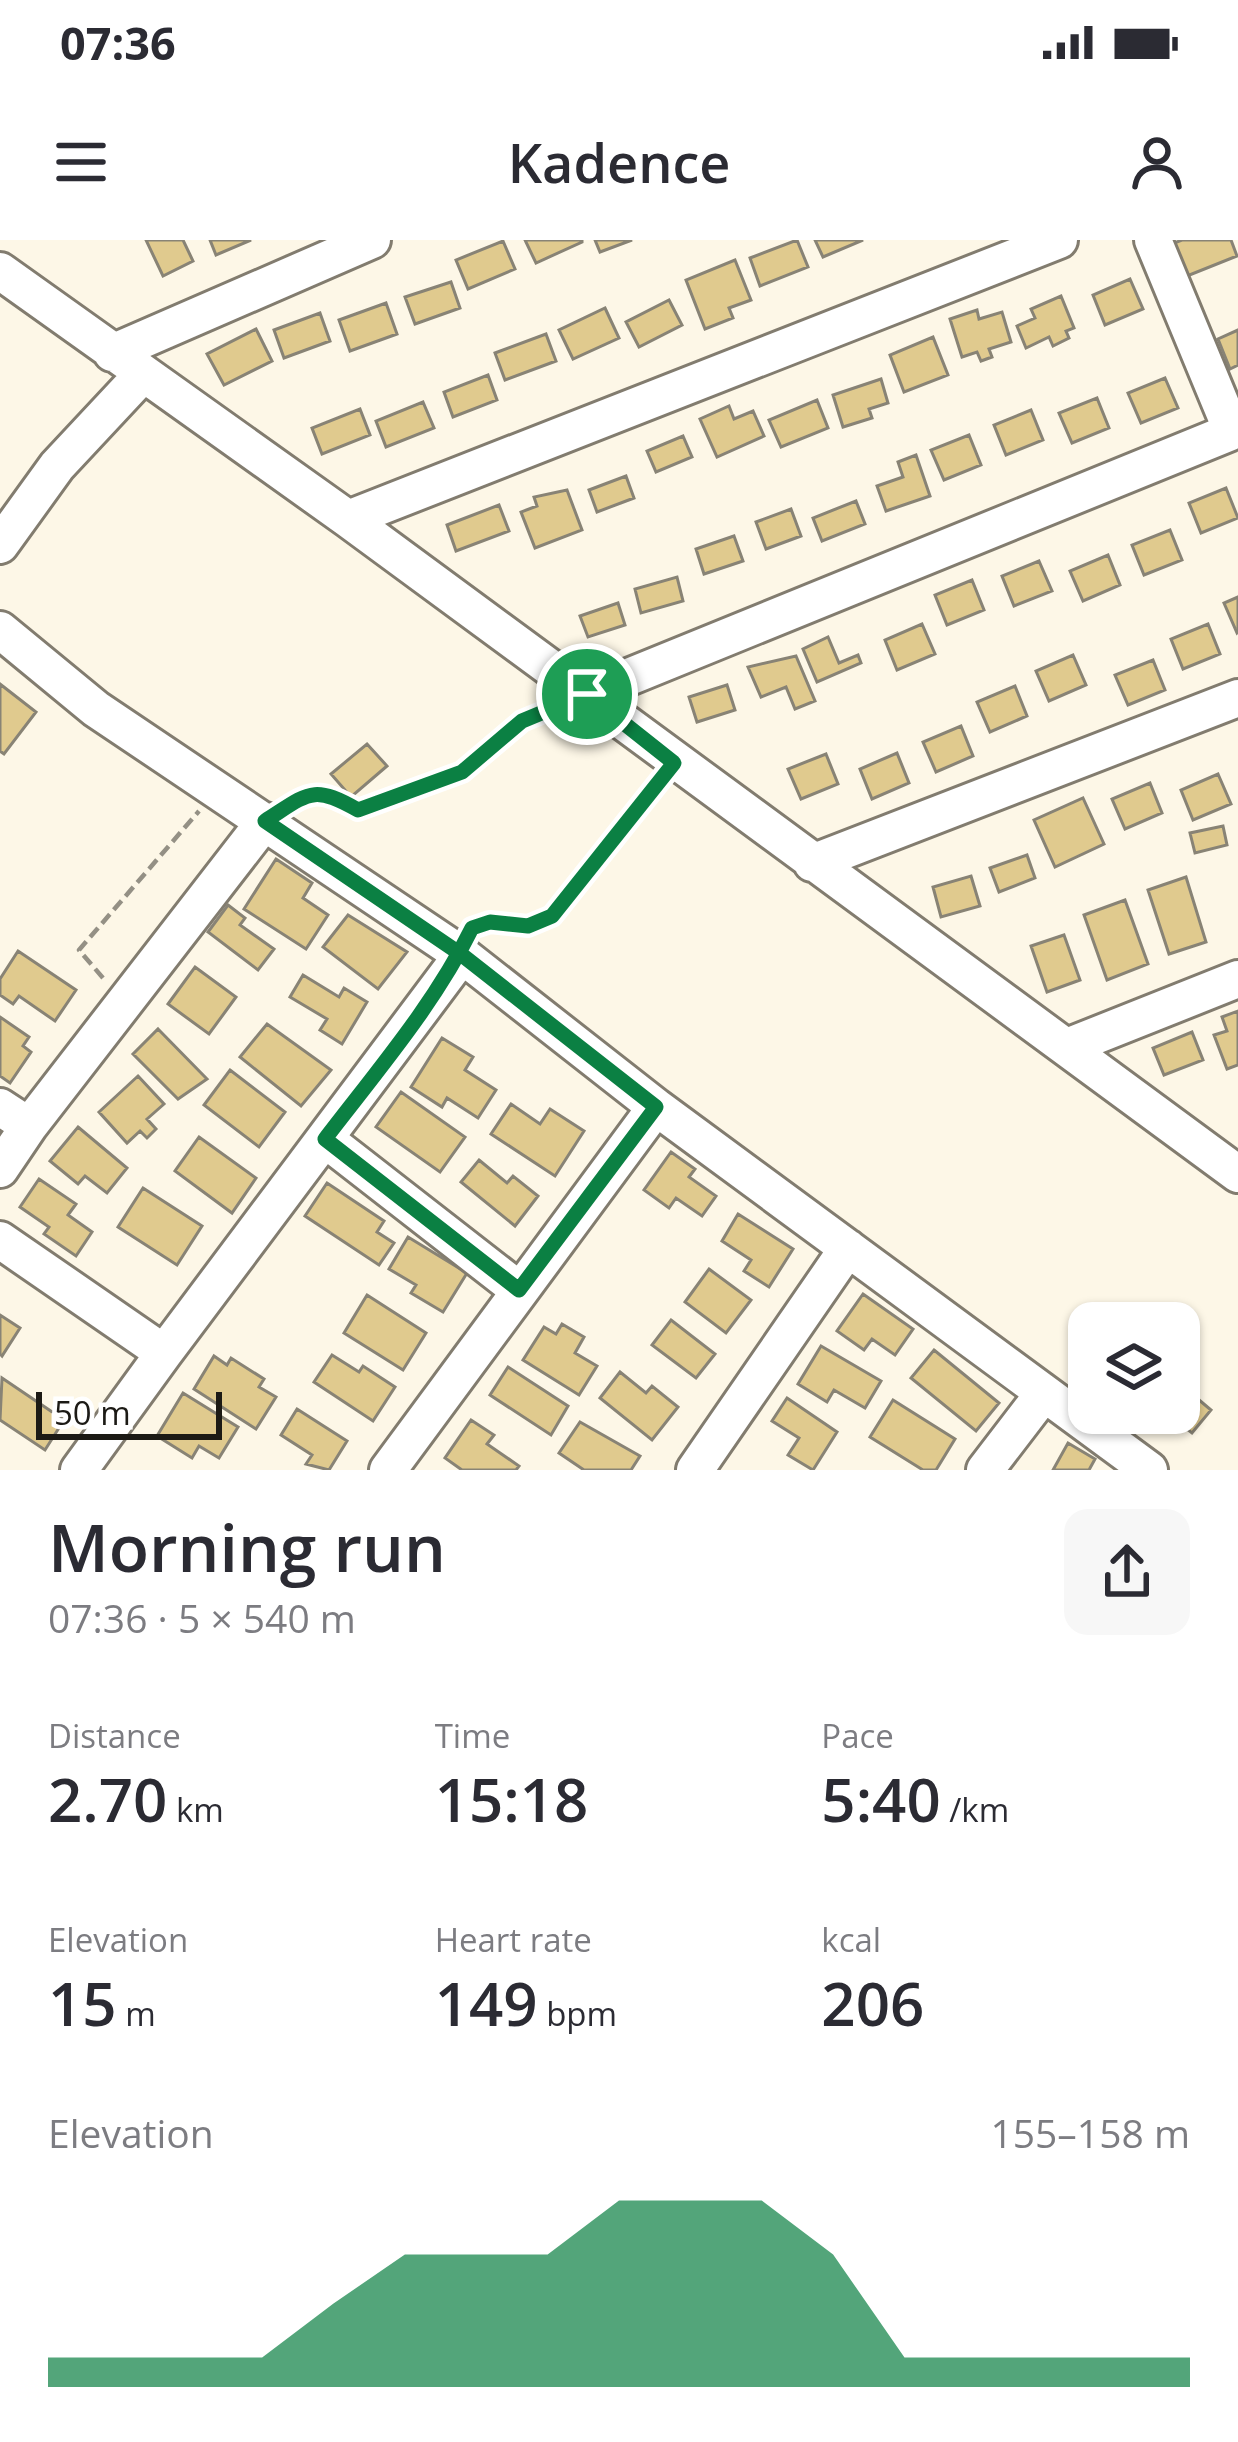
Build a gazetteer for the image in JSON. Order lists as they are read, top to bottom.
{
  "scale_bar": "50 m",
  "page": {
    "status": "07:36",
    "header": "Kadence",
    "scale": "50 m",
    "heading": ["Morning run", "07:36 · 5 × 540 m"],
    "stats": [
      ["Distance", "2.70 km"],
      ["Time", "15:18"],
      ["Pace", "5:40 /km"],
      ["Elevation", "15 m"],
      ["Heart rate", "149 bpm"],
      ["kcal", "206"]
    ],
    "chart": ["Elevation", "155–158 m"]
  }
}
